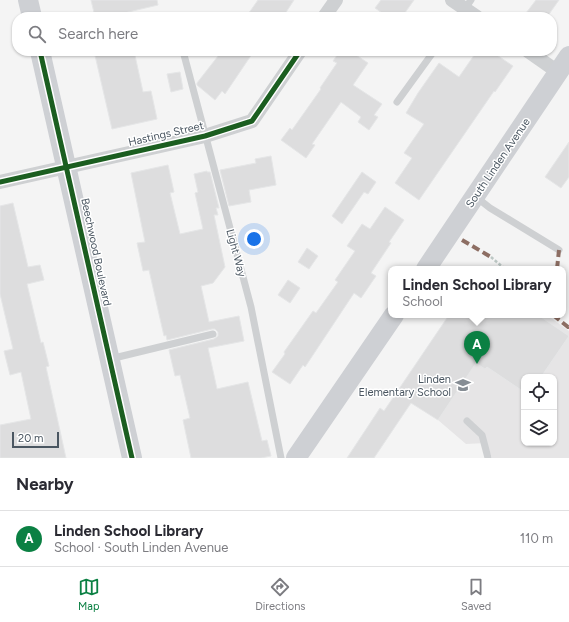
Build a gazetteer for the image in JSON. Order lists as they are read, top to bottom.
{
  "streets": {
    "main road": ["South Linden Avenue", "Beechwood Boulevard"],
    "street": ["Hastings Street"],
    "lane": ["Light Way"]
  },
  "crossings": [
    ["Hastings Street", "Beechwood Boulevard"],
    ["Hastings Street", "Light Way"]
  ],
  "places": {
    "school or university": ["Linden Elementary School"]
  },
  "scale_bar": "20 m",
  "page": {
    "search": "Search here",
    "popup": ["Linden School Library", "School"],
    "pins": "A",
    "scale": "20 m",
    "heading": "Nearby",
    "list": [
      {
        "mark": "A",
        "name": "Linden School Library",
        "note": "School · South Linden Avenue",
        "value": "110 m"
      }
    ],
    "nav": ["Map", "Directions", "Saved"]
  }
}
